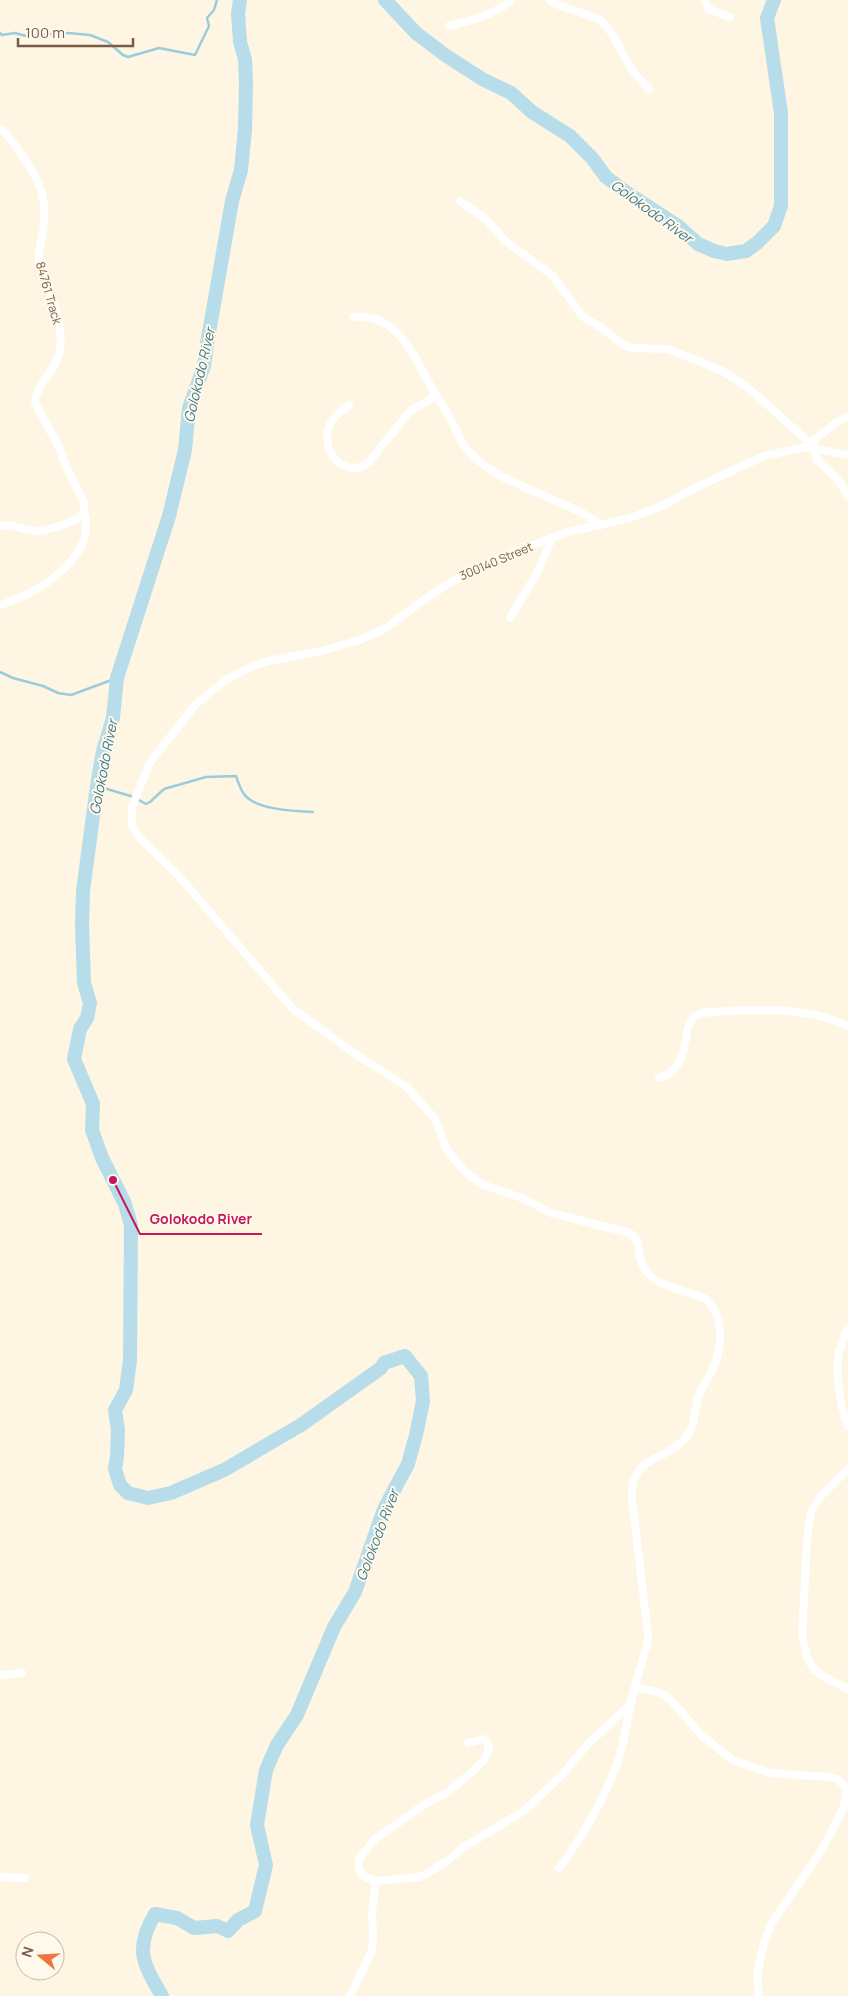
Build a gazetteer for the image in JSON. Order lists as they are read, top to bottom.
{
  "streets": {
    "street": ["84761 Track", "300140 Street"]
  },
  "water": ["Golokodo River"],
  "places": ["Golokodo River"],
  "scale_bar": "100 m",
  "north": "left"
}
